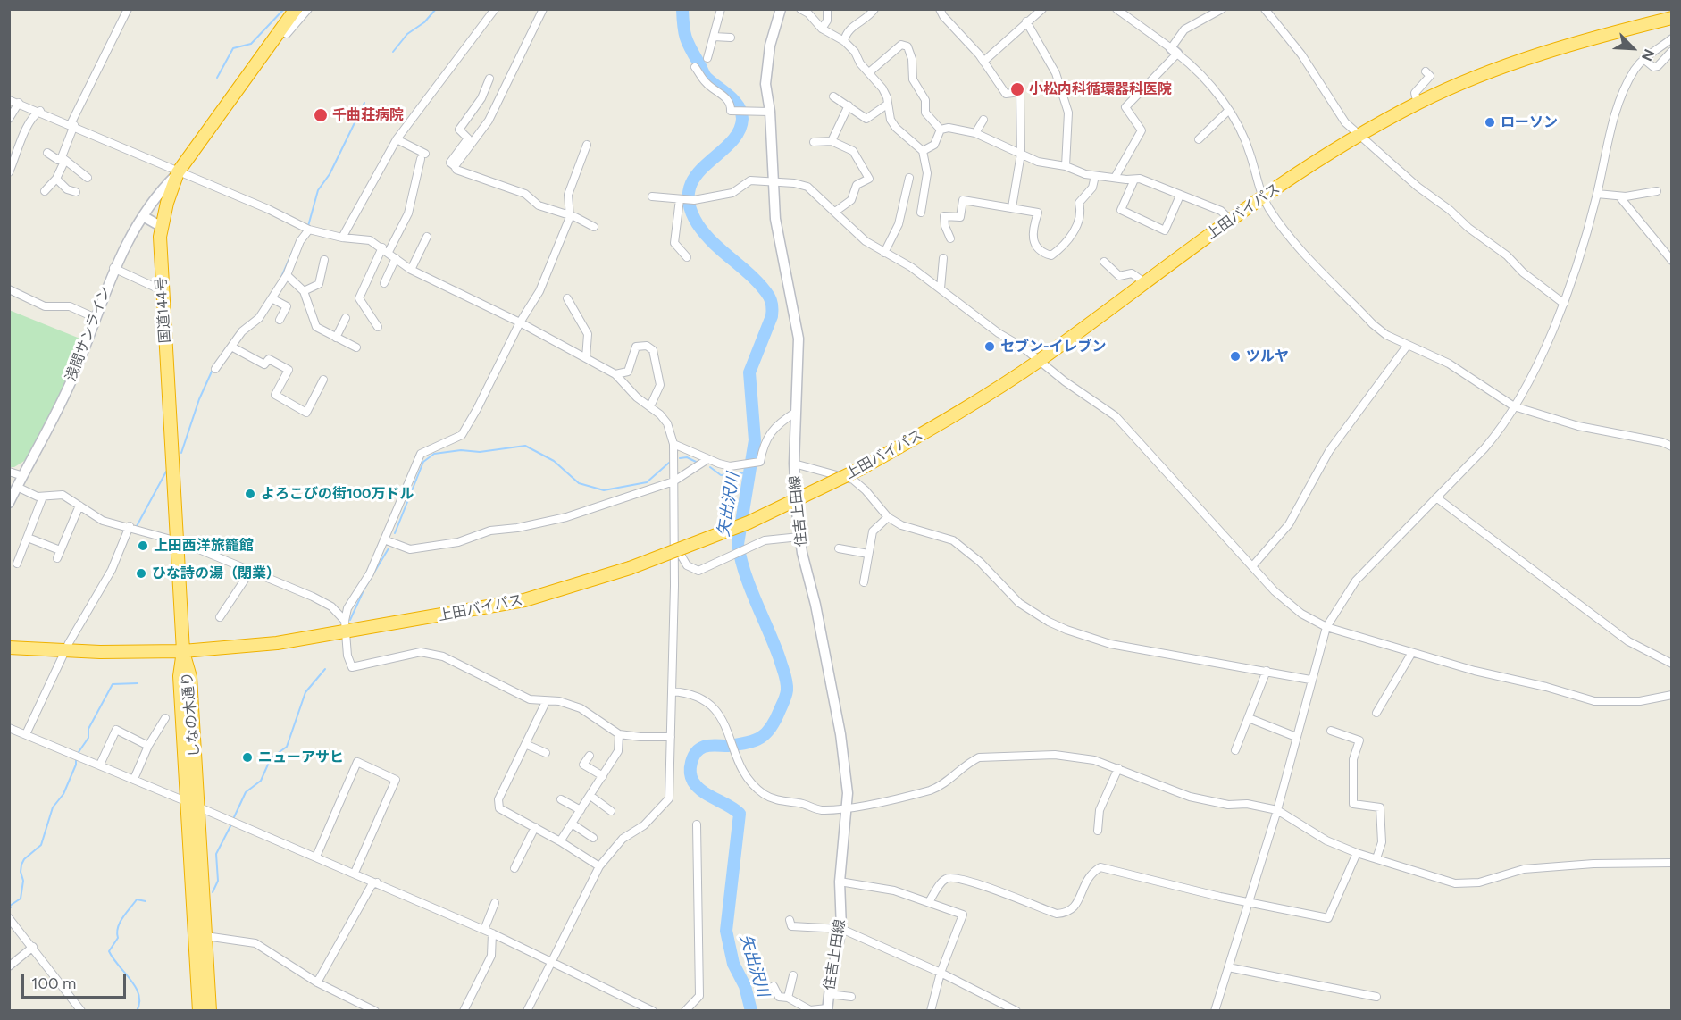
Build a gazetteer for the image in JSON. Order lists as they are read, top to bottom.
{
  "streets": {
    "highway": ["上田バイパス", "国道144号", "しなの木通り"],
    "main road": ["浅間サンライン", "住吉上田線"]
  },
  "crossings": [
    ["上田バイパス", "国道144号"],
    ["上田バイパス", "しなの木通り"],
    ["国道144号", "浅間サンライン"],
    ["国道144号", "しなの木通り"]
  ],
  "water": ["矢出沢川"],
  "places": [
    "小松内科循環器科医院",
    "千曲荘病院",
    "ローソン",
    "セブン-イレブン",
    "ツルヤ",
    "よろこびの街100万ドル",
    "上田西洋旅籠館",
    "ひな詩の湯（閉業）",
    "ニューアサヒ"
  ],
  "scale_bar": "100 m",
  "north": "bottom right"
}
